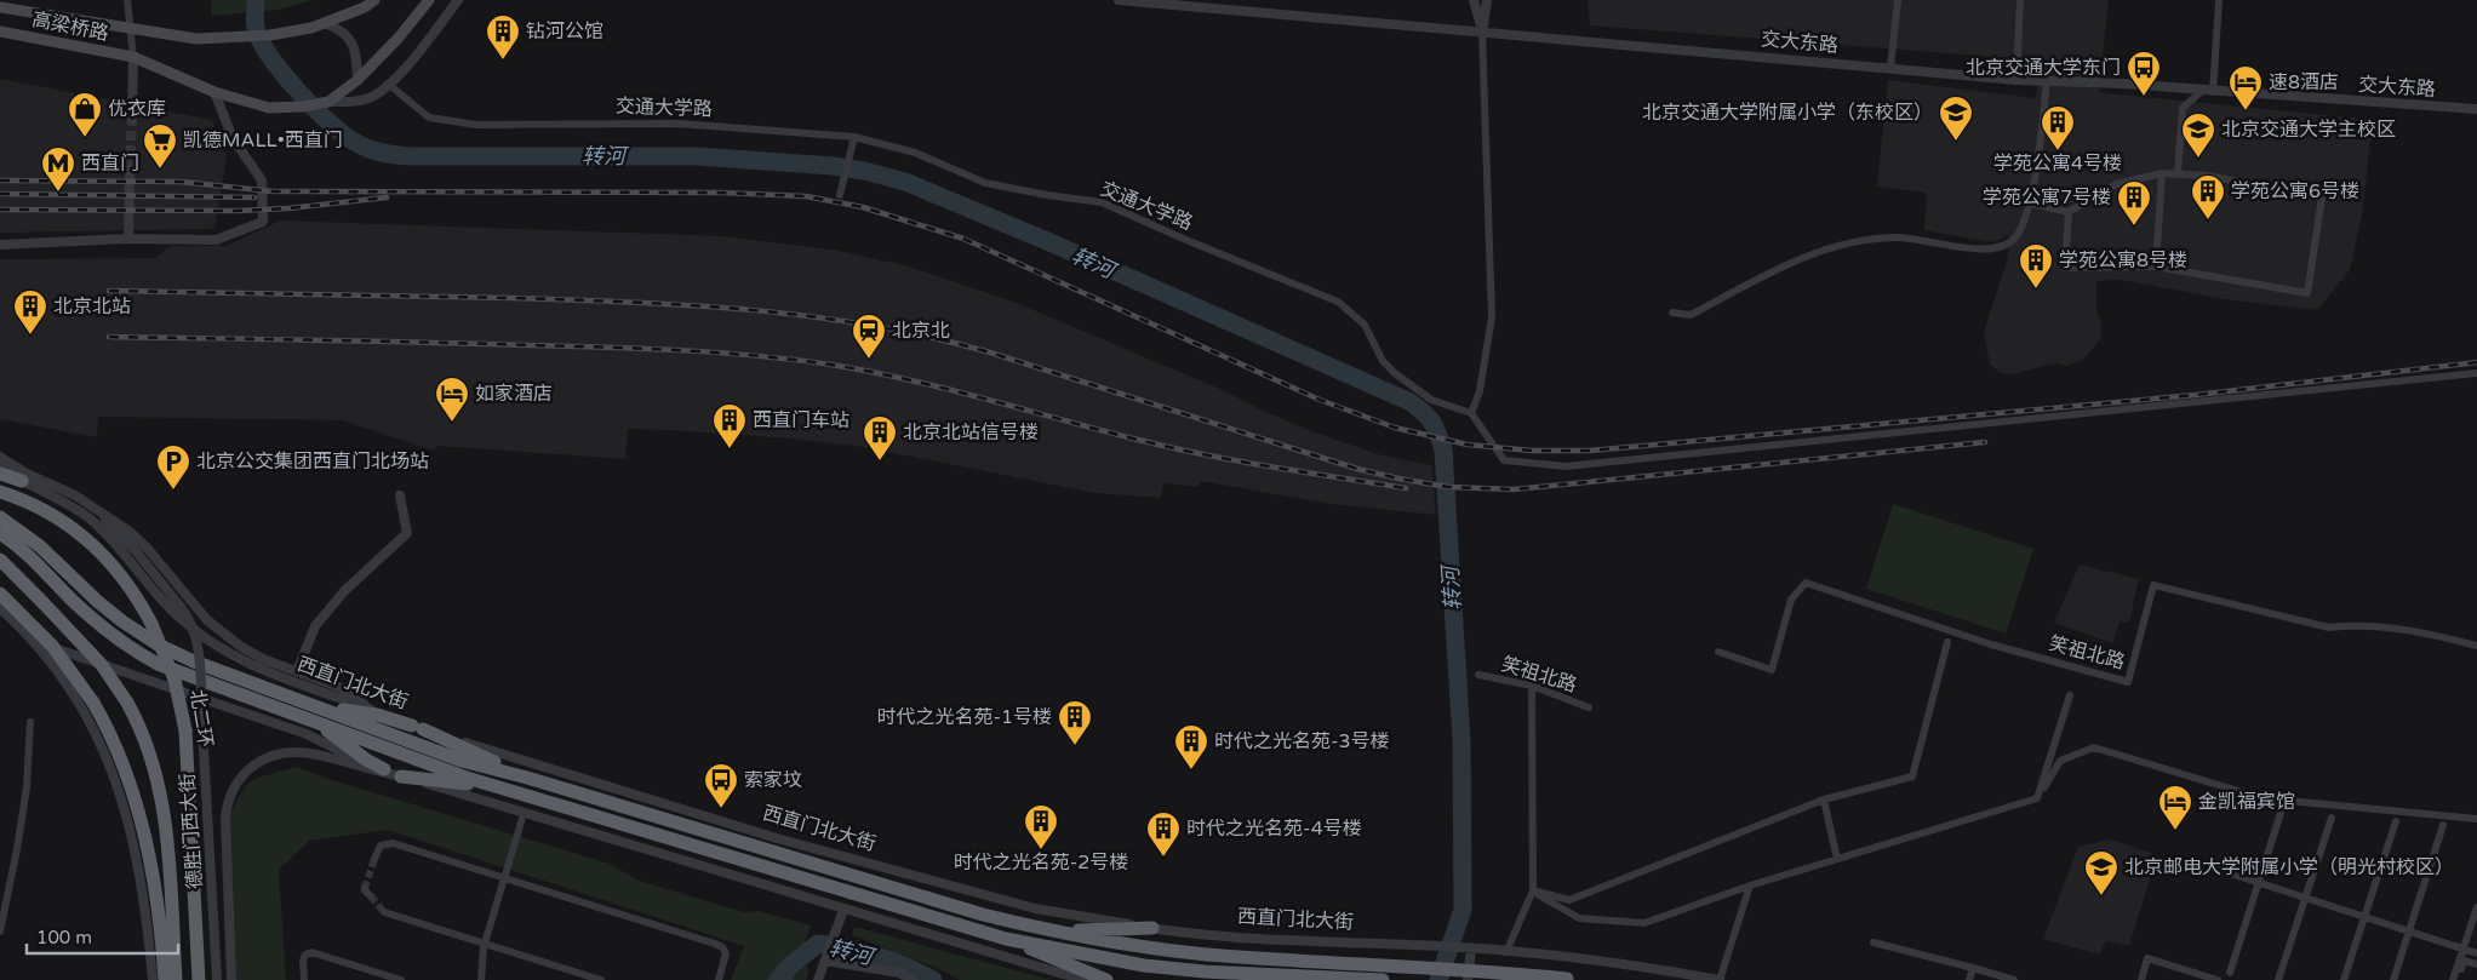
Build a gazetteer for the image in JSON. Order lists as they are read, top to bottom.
{
  "streets": {
    "highway": ["西直门北大街", "北二环"],
    "main road": ["高梁桥路"],
    "street": [
      "交大东路",
      "交通大学路",
      "笑祖北路",
      "德胜门西大街"
    ]
  },
  "water": ["转河"],
  "places": {
    "building": [
      "钻河公馆",
      "学苑公寓4号楼",
      "学苑公寓6号楼",
      "学苑公寓7号楼",
      "学苑公寓8号楼",
      "北京北站",
      "西直门车站",
      "北京北站信号楼",
      "时代之光名苑-1号楼",
      "时代之光名苑-3号楼",
      "时代之光名苑-2号楼",
      "时代之光名苑-4号楼"
    ],
    "bus stop": ["北京交通大学东门", "索家坟"],
    "hotel": ["速8酒店", "如家酒店", "金凯福宾馆"],
    "shop": ["优衣库"],
    "school or university": ["北京交通大学附属小学（东校区）", "北京交通大学主校区", "北京邮电大学附属小学（明光村校区）"],
    "supermarket": ["凯德MALL•西直门"],
    "metro station": ["西直门"],
    "station": ["北京北"],
    "parking": ["北京公交集团西直门北场站"]
  },
  "scale_bar": "100 m"
}
